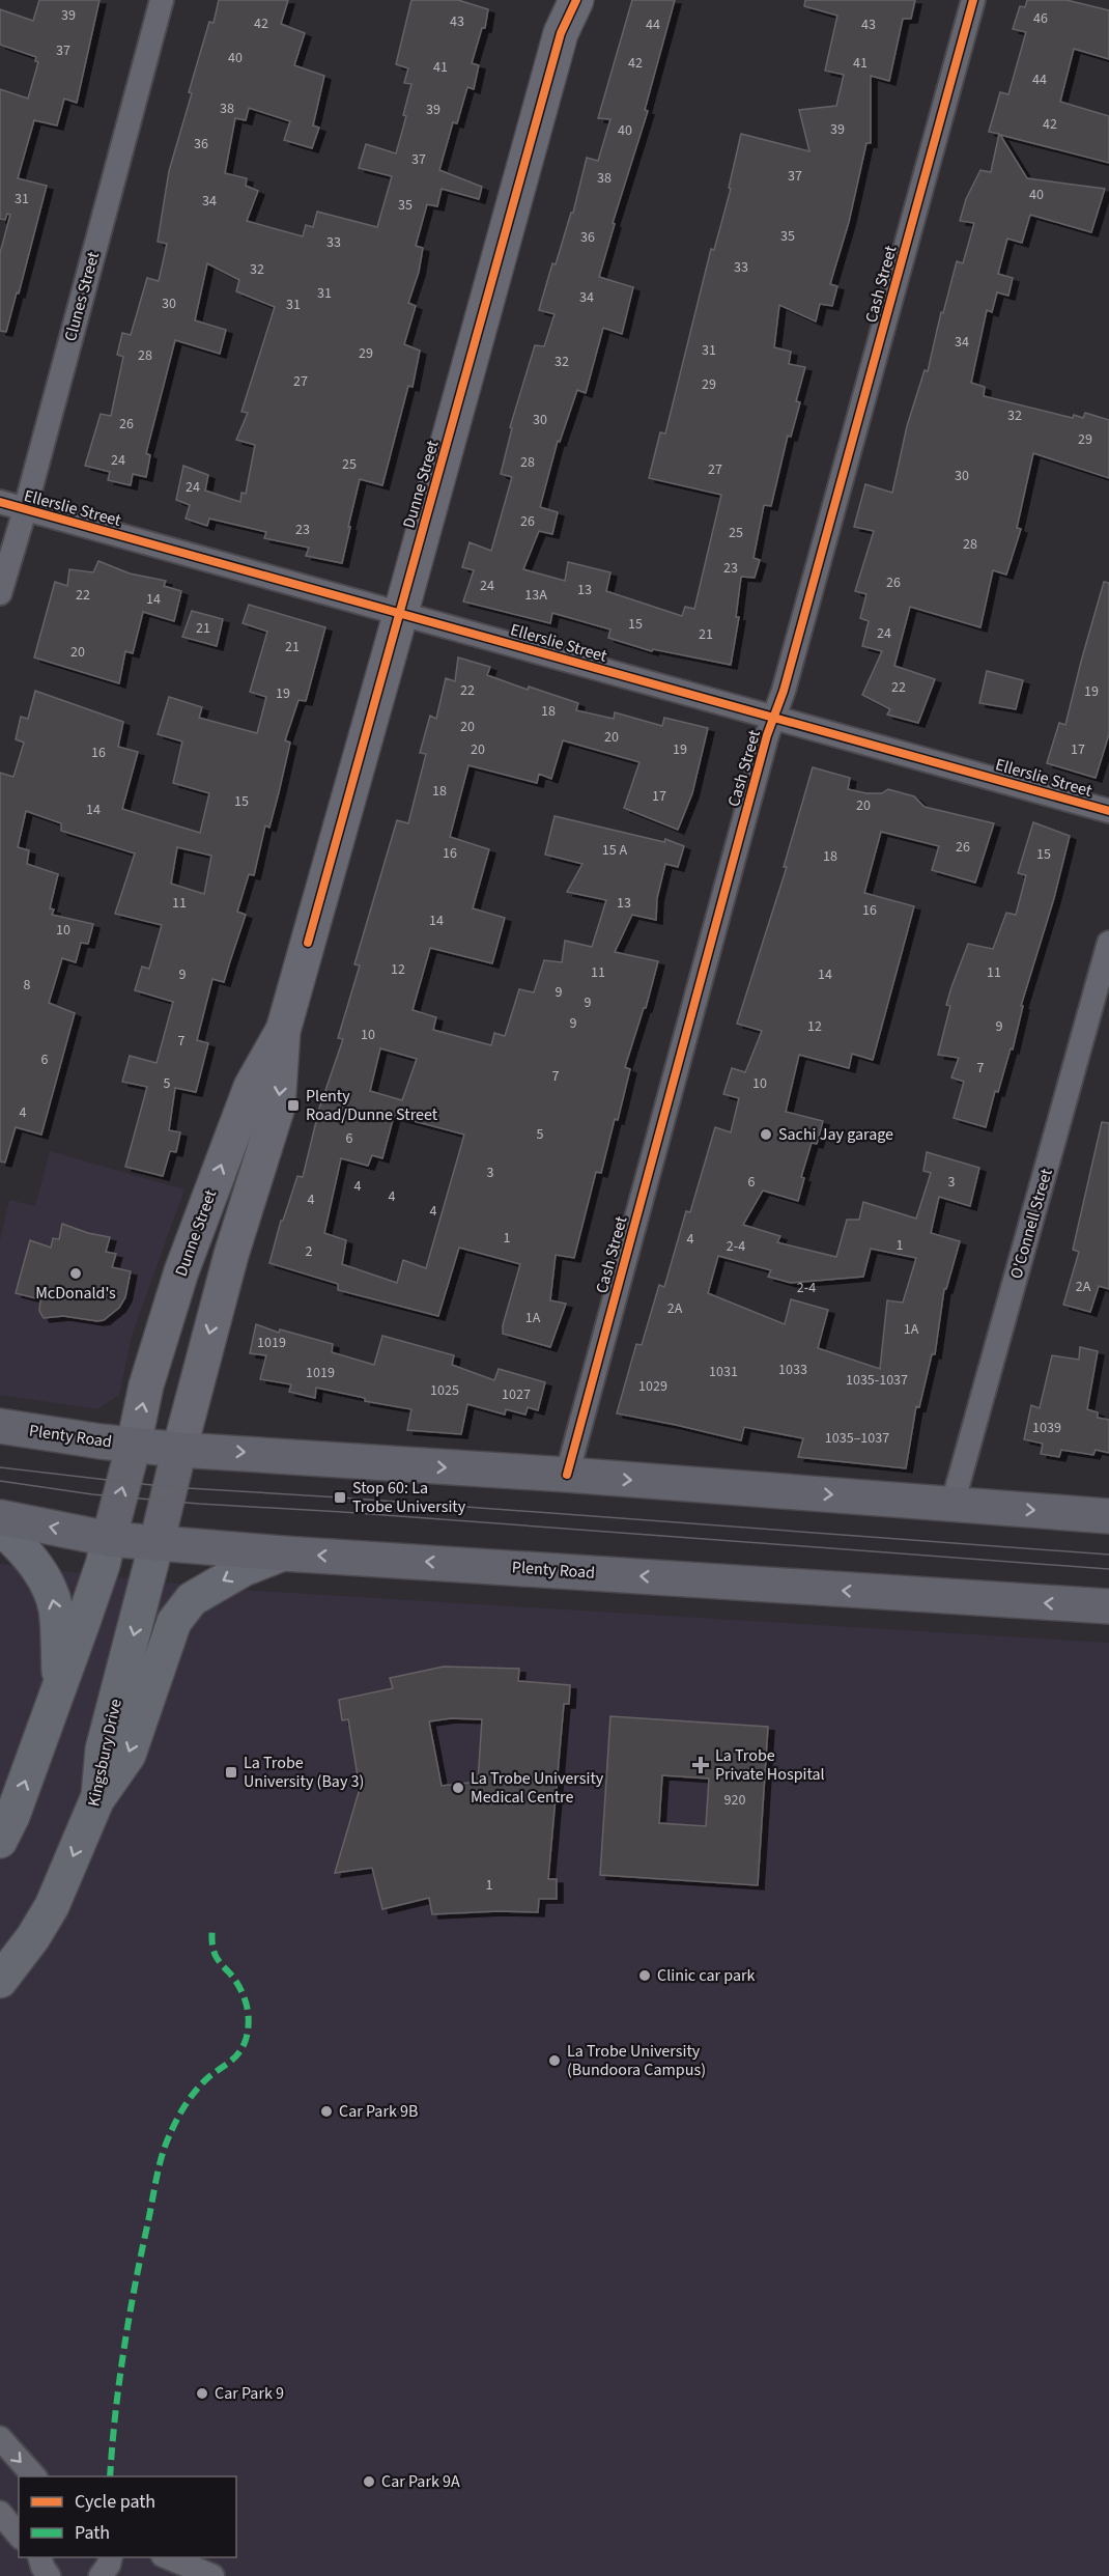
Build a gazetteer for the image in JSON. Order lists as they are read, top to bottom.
{
  "streets": {
    "highway": ["Plenty Road"],
    "main road": ["Dunne Street", "Kingsbury Drive"],
    "street": [
      "Cash Street",
      "Clunes Street",
      "Ellerslie Street",
      "O'Connell Street"
    ]
  },
  "crossings": [
    ["Cash Street", "Ellerslie Street"],
    ["Cash Street", "Plenty Road"],
    ["Clunes Street", "Ellerslie Street"],
    ["Dunne Street", "Ellerslie Street"],
    ["Dunne Street", "Plenty Road"],
    ["O'Connell Street", "Plenty Road"],
    ["Plenty Road", "Kingsbury Drive"]
  ],
  "places": {
    "transit": ["Plenty Road/Dunne Street", "Stop 60: La Trobe University", "La Trobe University (Bay 3)"],
    "other": [
      "Sachi Jay garage",
      "McDonald's",
      "La Trobe University Medical Centre",
      "Clinic car park",
      "La Trobe University (Bundoora Campus)",
      "Car Park 9B",
      "Car Park 9",
      "Car Park 9A"
    ],
    "health": ["La Trobe Private Hospital"]
  },
  "house_numbers": [
    "39",
    "46",
    "43",
    "42",
    "44",
    "43",
    "37",
    "40",
    "42",
    "41",
    "41",
    "44",
    "38",
    "39",
    "42",
    "39",
    "40",
    "36",
    "37",
    "37",
    "38",
    "40",
    "31",
    "34",
    "35",
    "35",
    "36",
    "33",
    "33",
    "32",
    "31",
    "34",
    "30",
    "31",
    "34",
    "31",
    "29",
    "28",
    "32",
    "27",
    "29",
    "32",
    "30",
    "26",
    "29",
    "24",
    "28",
    "25",
    "27",
    "30",
    "24",
    "26",
    "23",
    "25",
    "28",
    "23",
    "26",
    "24",
    "13",
    "22",
    "13A",
    "14",
    "15",
    "21",
    "24",
    "21",
    "21",
    "20",
    "22",
    "22",
    "19",
    "19",
    "18",
    "20",
    "20",
    "20",
    "19",
    "17",
    "16",
    "18",
    "17",
    "15",
    "20",
    "14",
    "26",
    "15 A",
    "16",
    "15",
    "18",
    "11",
    "13",
    "16",
    "14",
    "10",
    "12",
    "11",
    "11",
    "9",
    "14",
    "8",
    "9",
    "9",
    "9",
    "12",
    "9",
    "10",
    "7",
    "6",
    "7",
    "7",
    "5",
    "10",
    "4",
    "5",
    "6",
    "3",
    "6",
    "3",
    "4",
    "4",
    "4",
    "4",
    "1",
    "4",
    "1",
    "2-4",
    "2",
    "2A",
    "2-4",
    "2A",
    "1A",
    "1A",
    "1019",
    "1033",
    "1031",
    "1019",
    "1035-1037",
    "1029",
    "1025",
    "1027",
    "1039",
    "1035–1037",
    "920",
    "1"
  ],
  "legend": ["Cycle path", "Path"]
}
